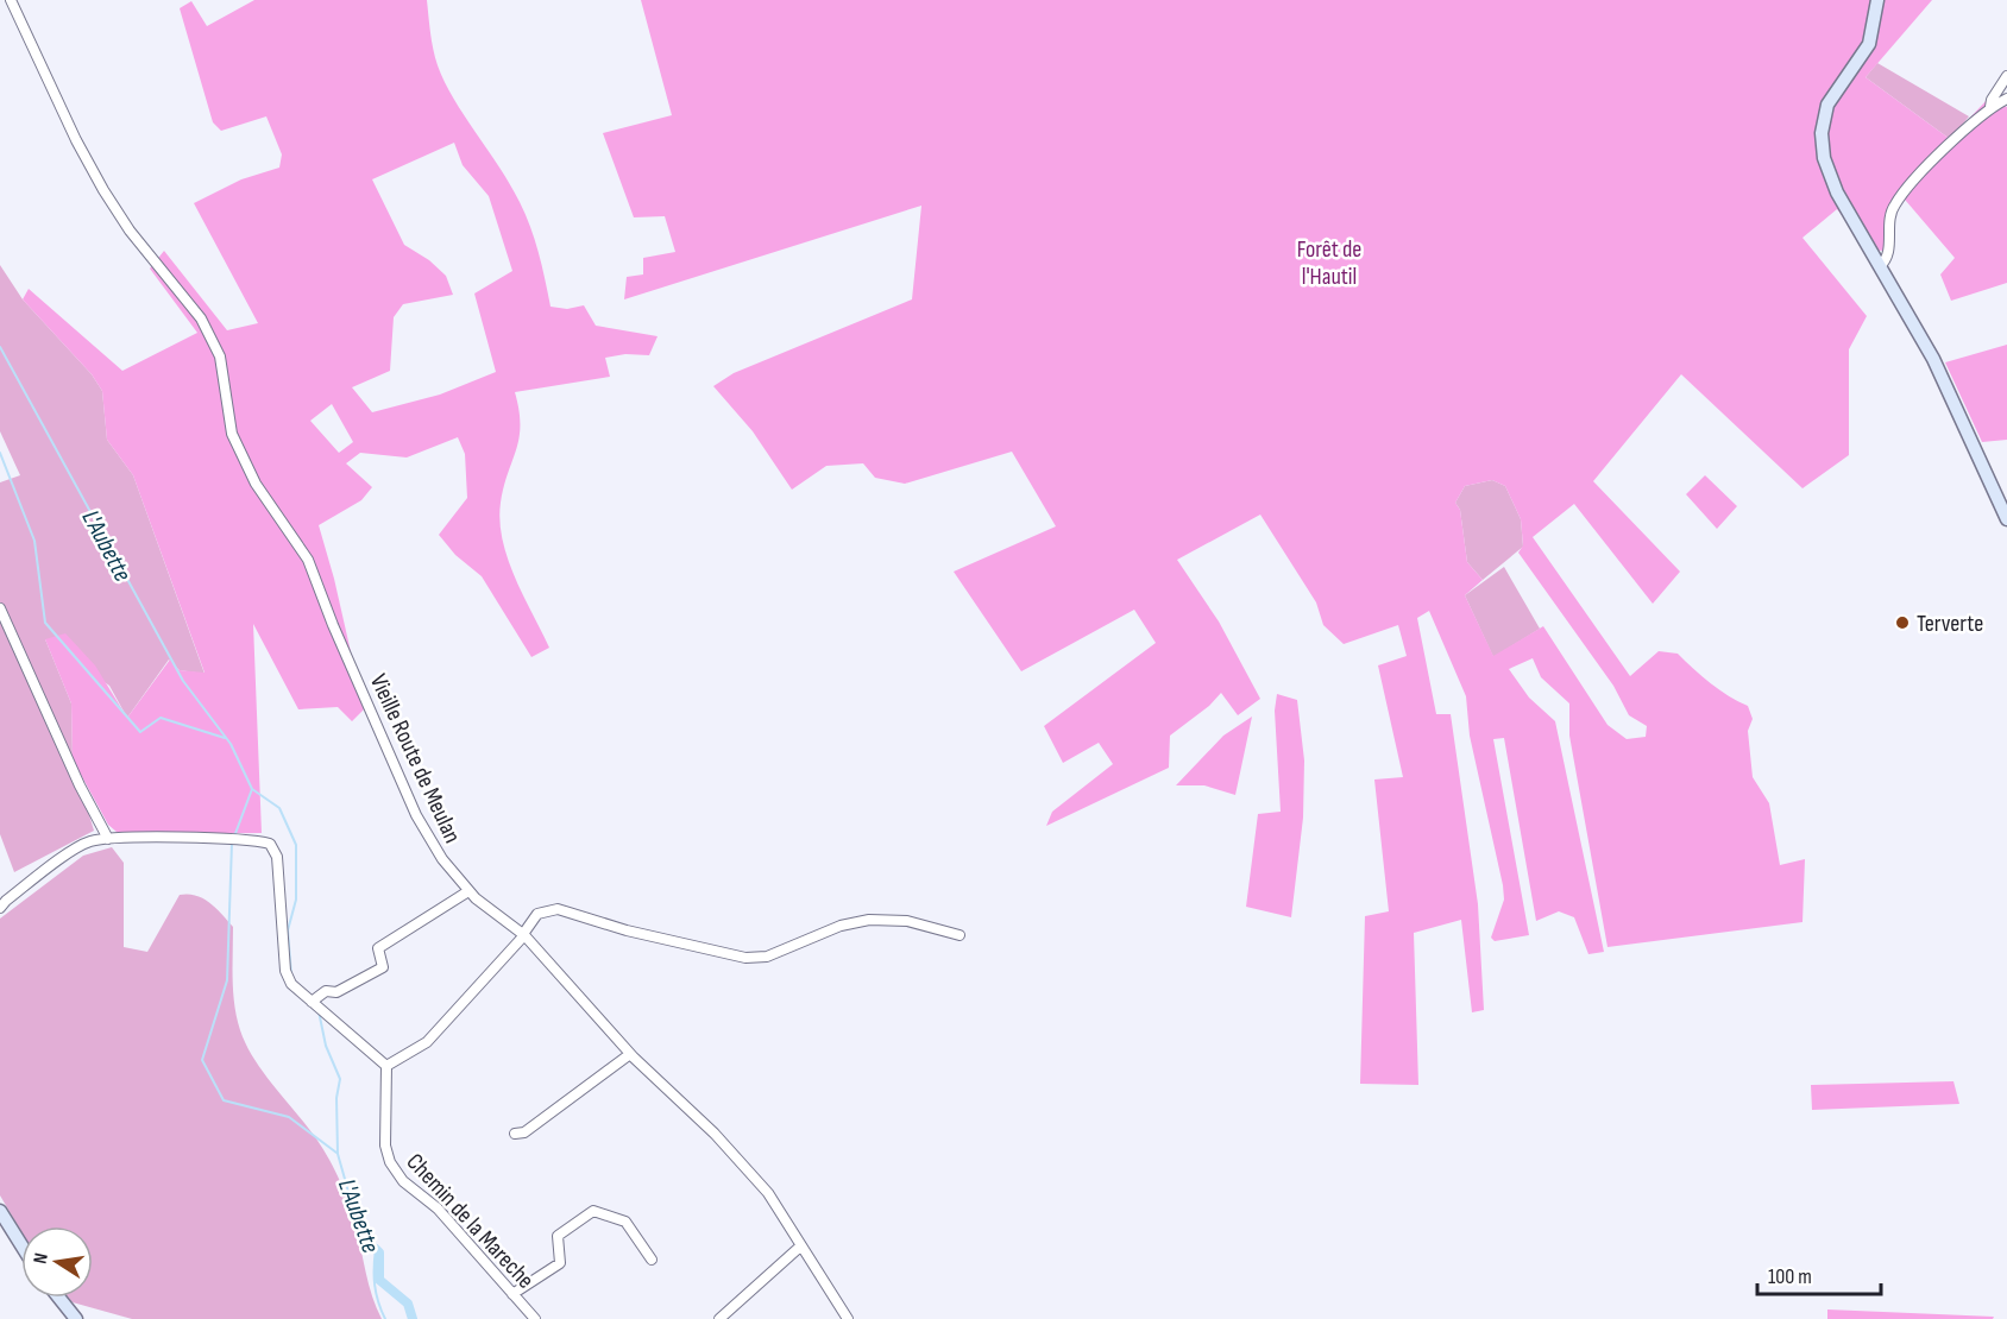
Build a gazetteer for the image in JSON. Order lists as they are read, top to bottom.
{
  "streets": {
    "street": ["Vieille Route de Meulan", "Chemin de la Mareche"]
  },
  "water": ["L'Aubette"],
  "parks": ["Forêt de l'Hautil"],
  "places": ["Terverte"],
  "scale_bar": "100 m",
  "north": "left"
}
